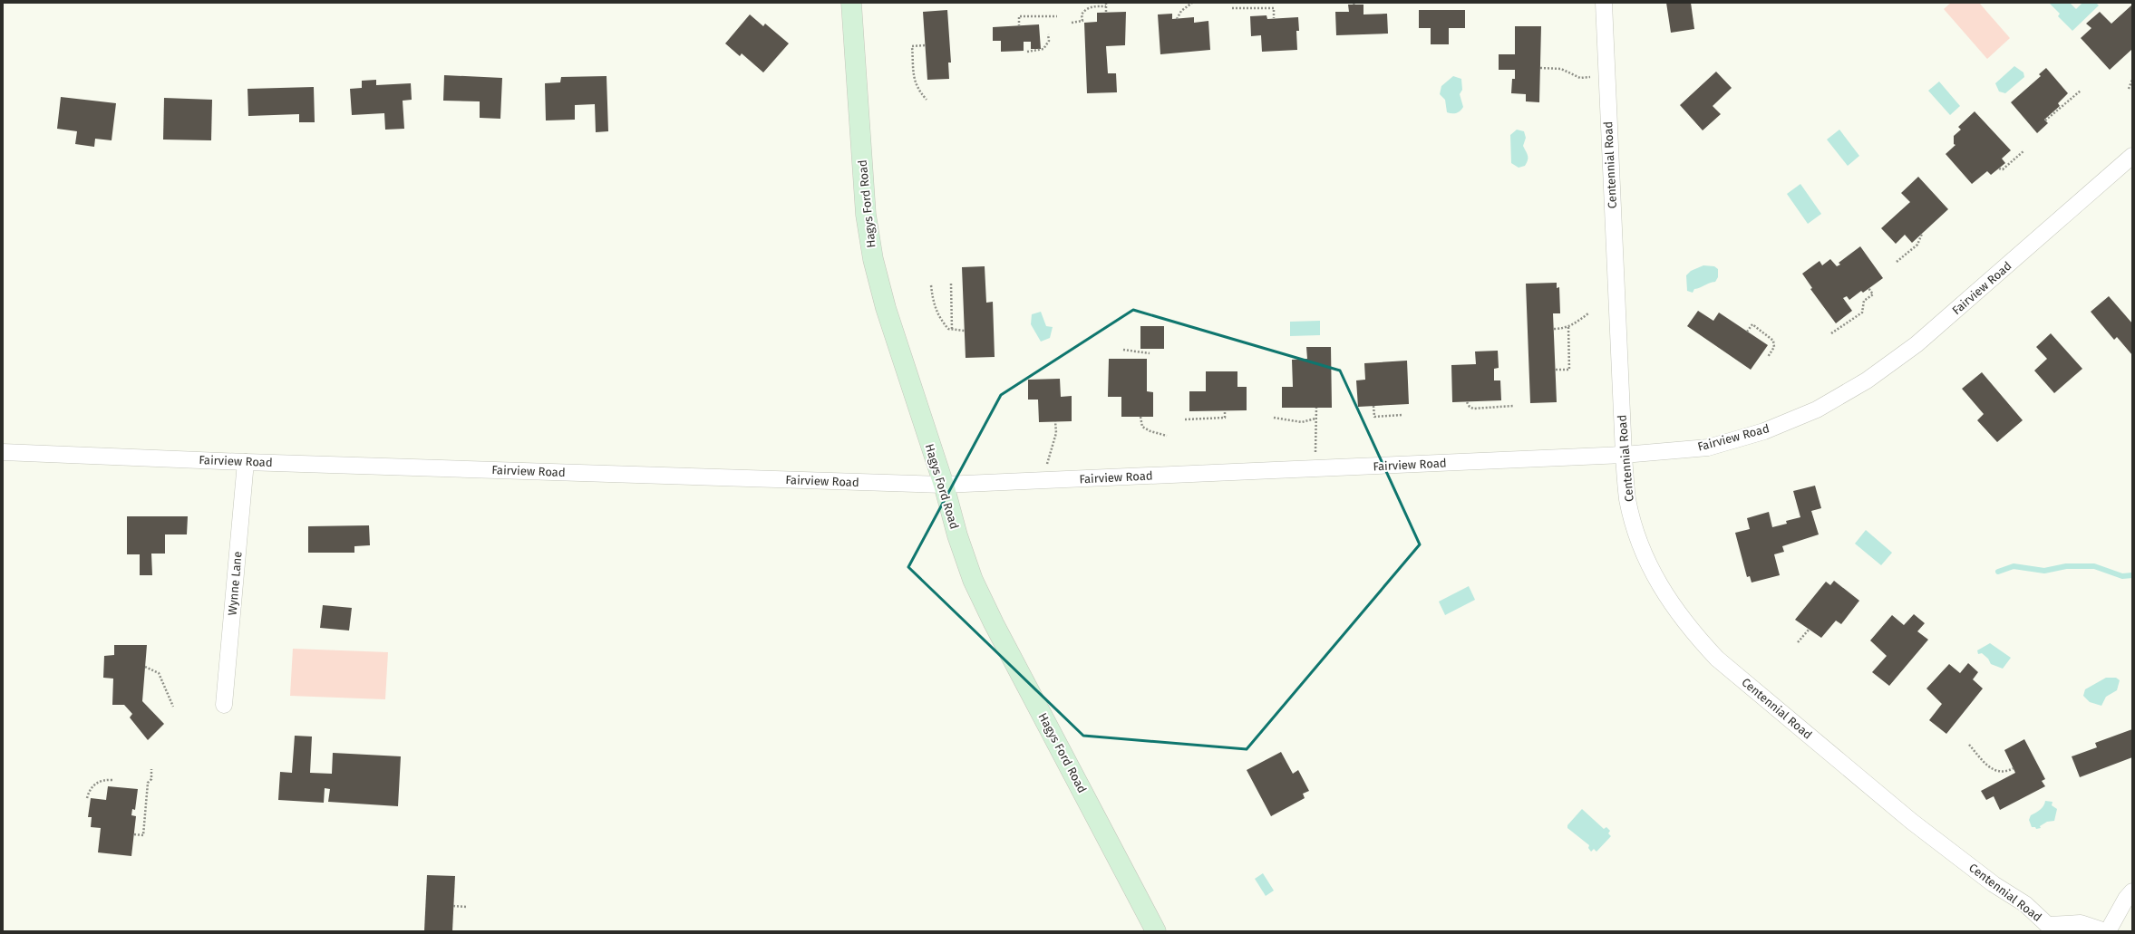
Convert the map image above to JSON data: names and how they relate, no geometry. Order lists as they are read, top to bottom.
{
  "streets": {
    "street": [
      "Centennial Road",
      "Hagys Ford Road",
      "Fairview Road",
      "Wynne Lane"
    ]
  },
  "crossings": [
    ["Centennial Road", "Fairview Road"],
    ["Hagys Ford Road", "Fairview Road"],
    ["Fairview Road", "Wynne Lane"]
  ]
}
